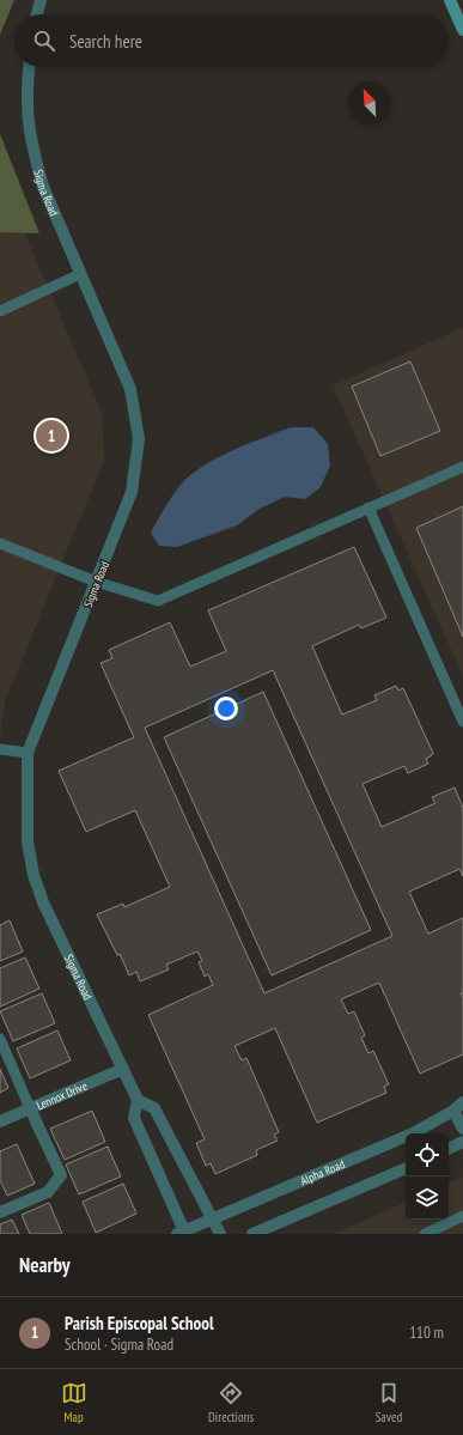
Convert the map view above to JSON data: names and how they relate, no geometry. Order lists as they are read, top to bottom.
{
  "streets": {
    "street": ["Sigma Road", "Lennox Drive", "Alpha Road"]
  },
  "crossings": [
    ["Sigma Road", "Lennox Drive"],
    ["Sigma Road", "Alpha Road"]
  ],
  "north": "top left",
  "page": {
    "search": "Search here",
    "pins": "1",
    "heading": "Nearby",
    "list": [
      {
        "mark": "1",
        "name": "Parish Episcopal School",
        "note": "School · Sigma Road",
        "value": "110 m"
      }
    ],
    "nav": ["Map", "Directions", "Saved"]
  }
}
